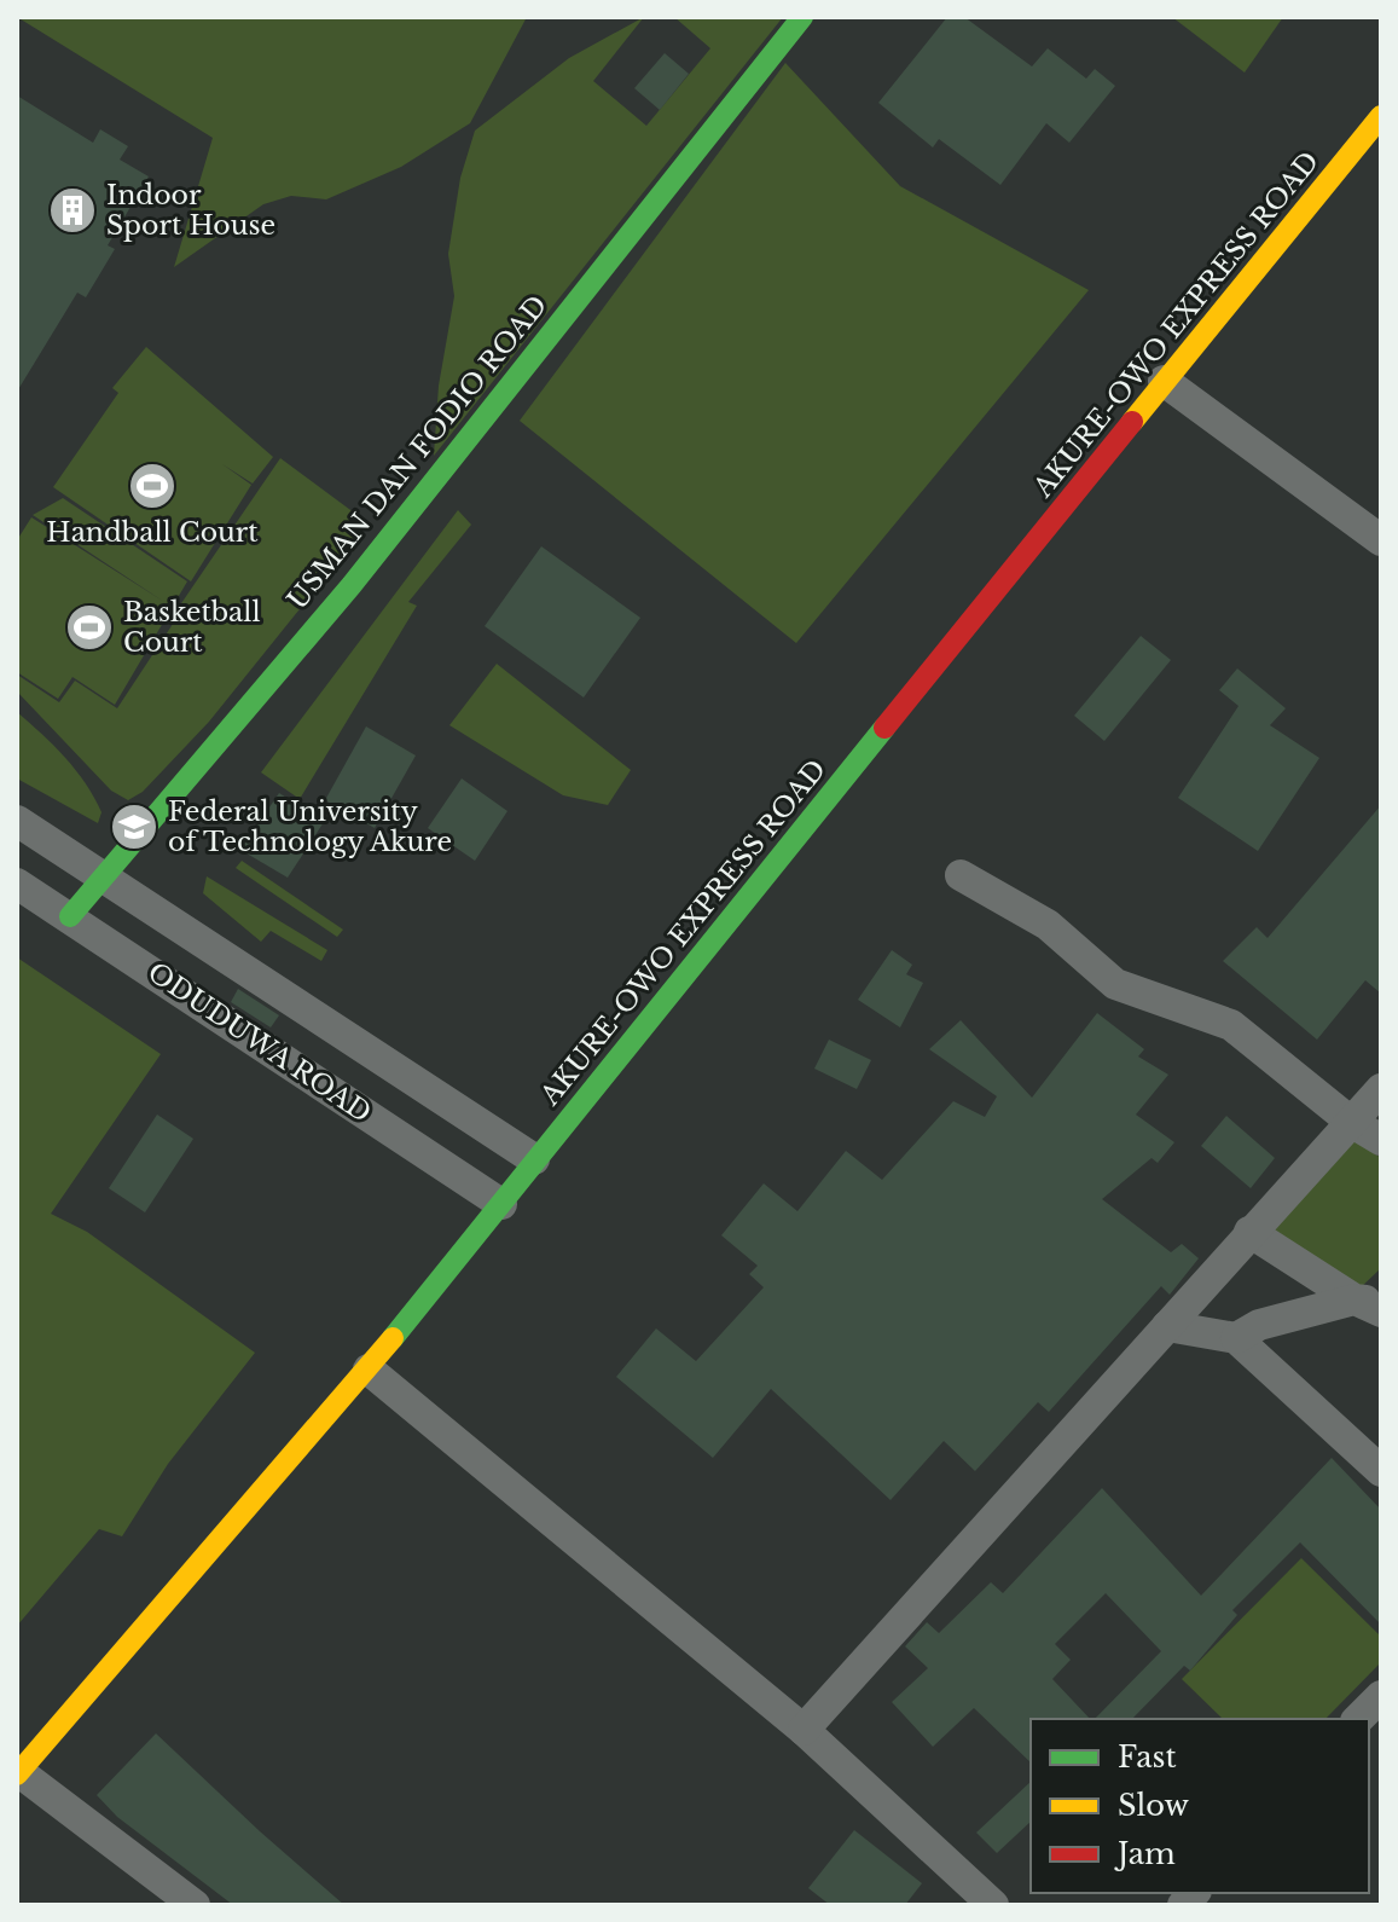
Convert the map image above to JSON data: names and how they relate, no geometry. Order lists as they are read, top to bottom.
{
  "streets": {
    "main road": ["AKURE-OWO EXPRESS ROAD", "USMAN DAN FODIO ROAD"],
    "street": ["ODUDUWA ROAD"]
  },
  "crossings": [
    ["AKURE-OWO EXPRESS ROAD", "ODUDUWA ROAD"],
    ["USMAN DAN FODIO ROAD", "ODUDUWA ROAD"]
  ],
  "places": {
    "building": ["Indoor Sport House"],
    "sports": ["Handball Court", "Basketball Court"],
    "school or university": ["Federal University of Technology Akure"]
  },
  "legend": ["Fast", "Slow", "Jam"]
}
